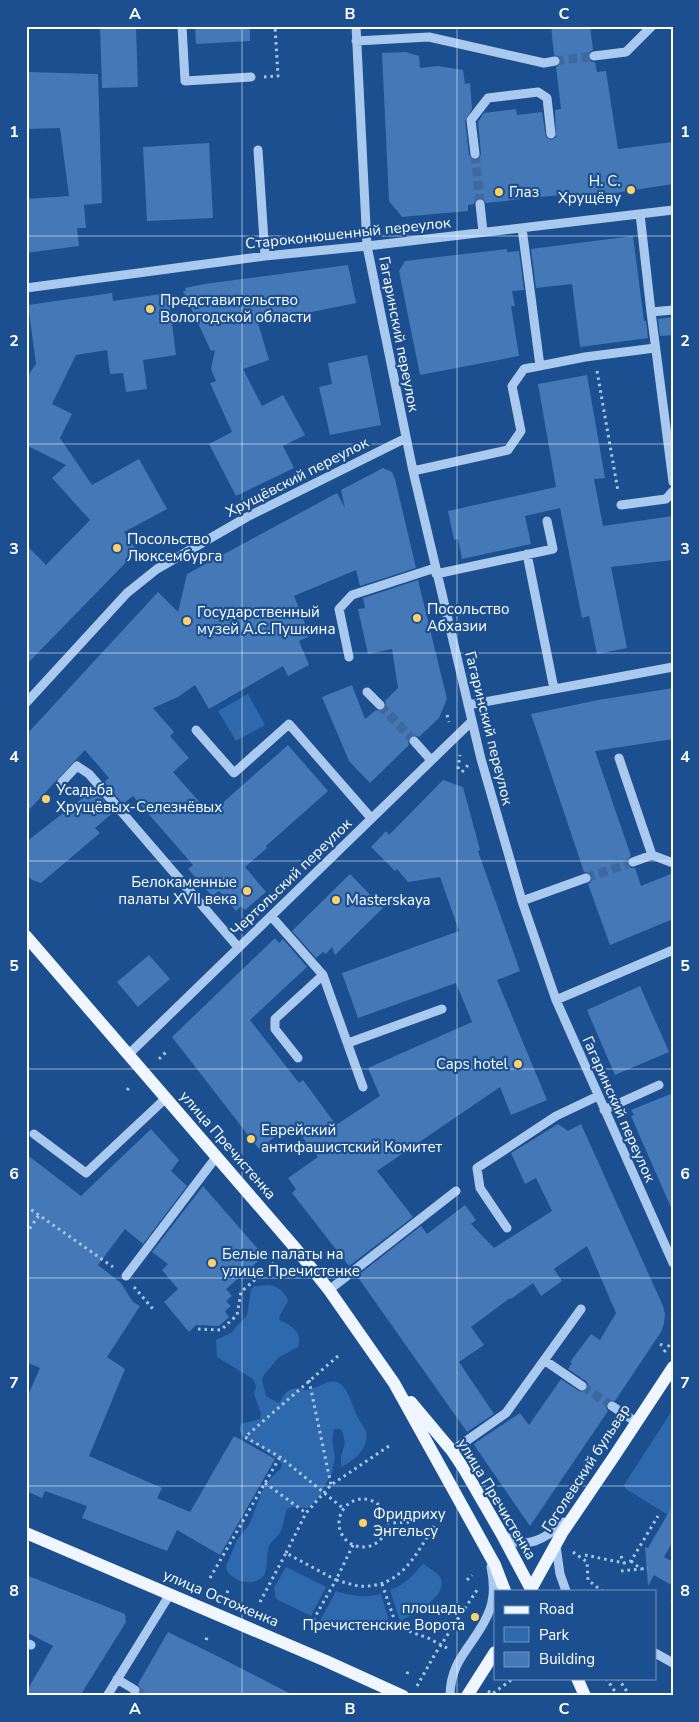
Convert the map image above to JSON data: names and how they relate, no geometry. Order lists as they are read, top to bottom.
{
  "streets": {
    "main road": ["улица Пречистенка", "Гоголевский бульвар", "улица Остоженка"],
    "street": [
      "Староконюшенный переулок",
      "Гагаринский переулок",
      "Хрущёвский переулок",
      "Чертольский переулок"
    ]
  },
  "crossings": [
    ["Староконюшенный переулок", "Гагаринский переулок"],
    ["Гагаринский переулок", "Хрущёвский переулок"],
    ["Гагаринский переулок", "Чертольский переулок"],
    ["Чертольский переулок", "улица Пречистенка"],
    ["улица Пречистенка", "Гоголевский бульвар"]
  ],
  "places": [
    "Н. С. Хрущёву",
    "Глаз",
    "Представительство Вологодской области",
    "Посольство Люксембурга",
    "Посольство Абхазии",
    "Государственный музей А.С.Пушкина",
    "Усадьба Хрущёвых-Селезнёвых",
    "Белокаменные палаты XVII века",
    "Masterskaya",
    "Caps hotel",
    "Еврейский антифашистский Комитет",
    "Белые палаты на улице Пречистенке",
    "Фридриху Энгельсу",
    "площадь Пречистенские Ворота"
  ],
  "legend": ["Road", "Park", "Building"],
  "grid": {
    "columns": ["A", "B", "C"],
    "rows": [
      "1",
      "2",
      "3",
      "4",
      "5",
      "6",
      "7",
      "8"
    ]
  }
}
